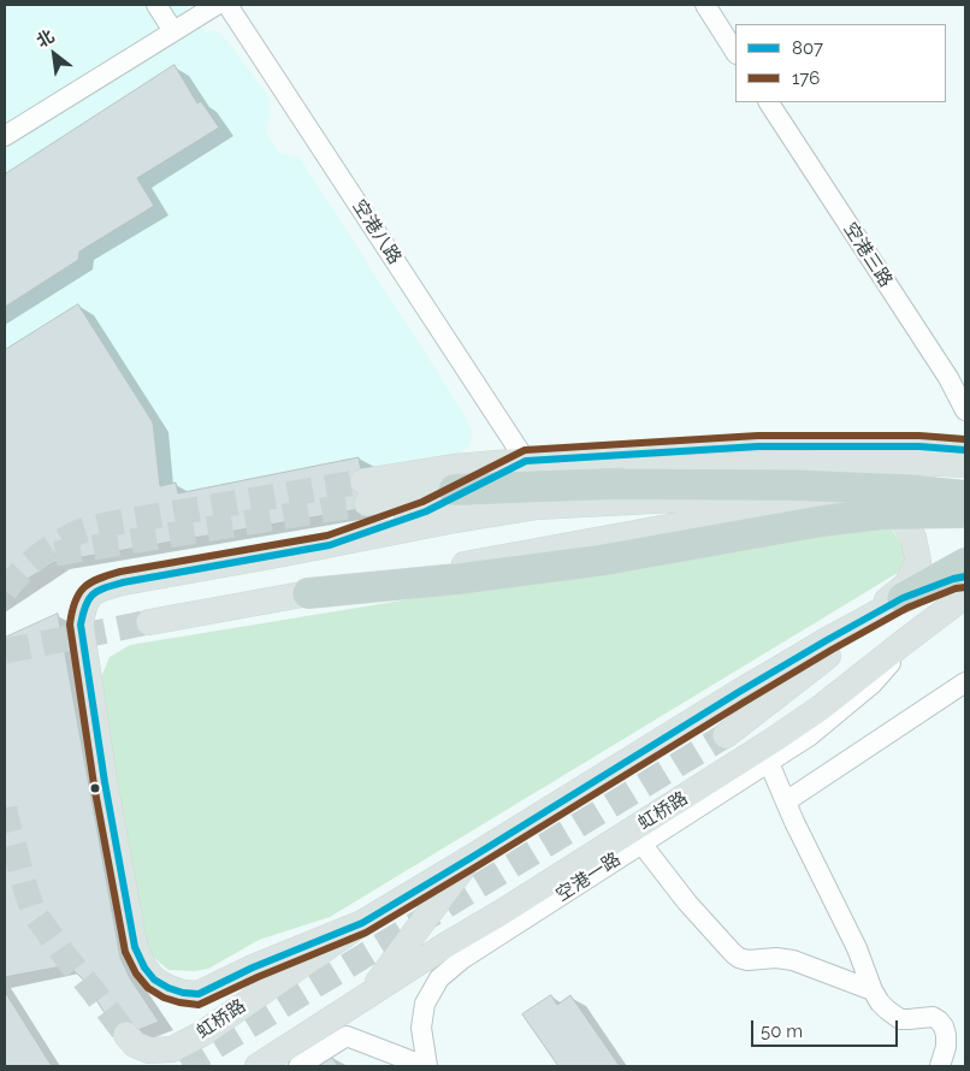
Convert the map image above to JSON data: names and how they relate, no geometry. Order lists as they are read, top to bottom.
{
  "streets": {
    "main road": ["虹桥路"],
    "street": ["空港八路", "空港三路", "空港一路"]
  },
  "crossings": [
    ["虹桥路", "空港一路"]
  ],
  "lines": ["transit line 176", "transit line 807"],
  "legend": ["807", "176"],
  "scale_bar": "50 m",
  "north": "top left"
}
